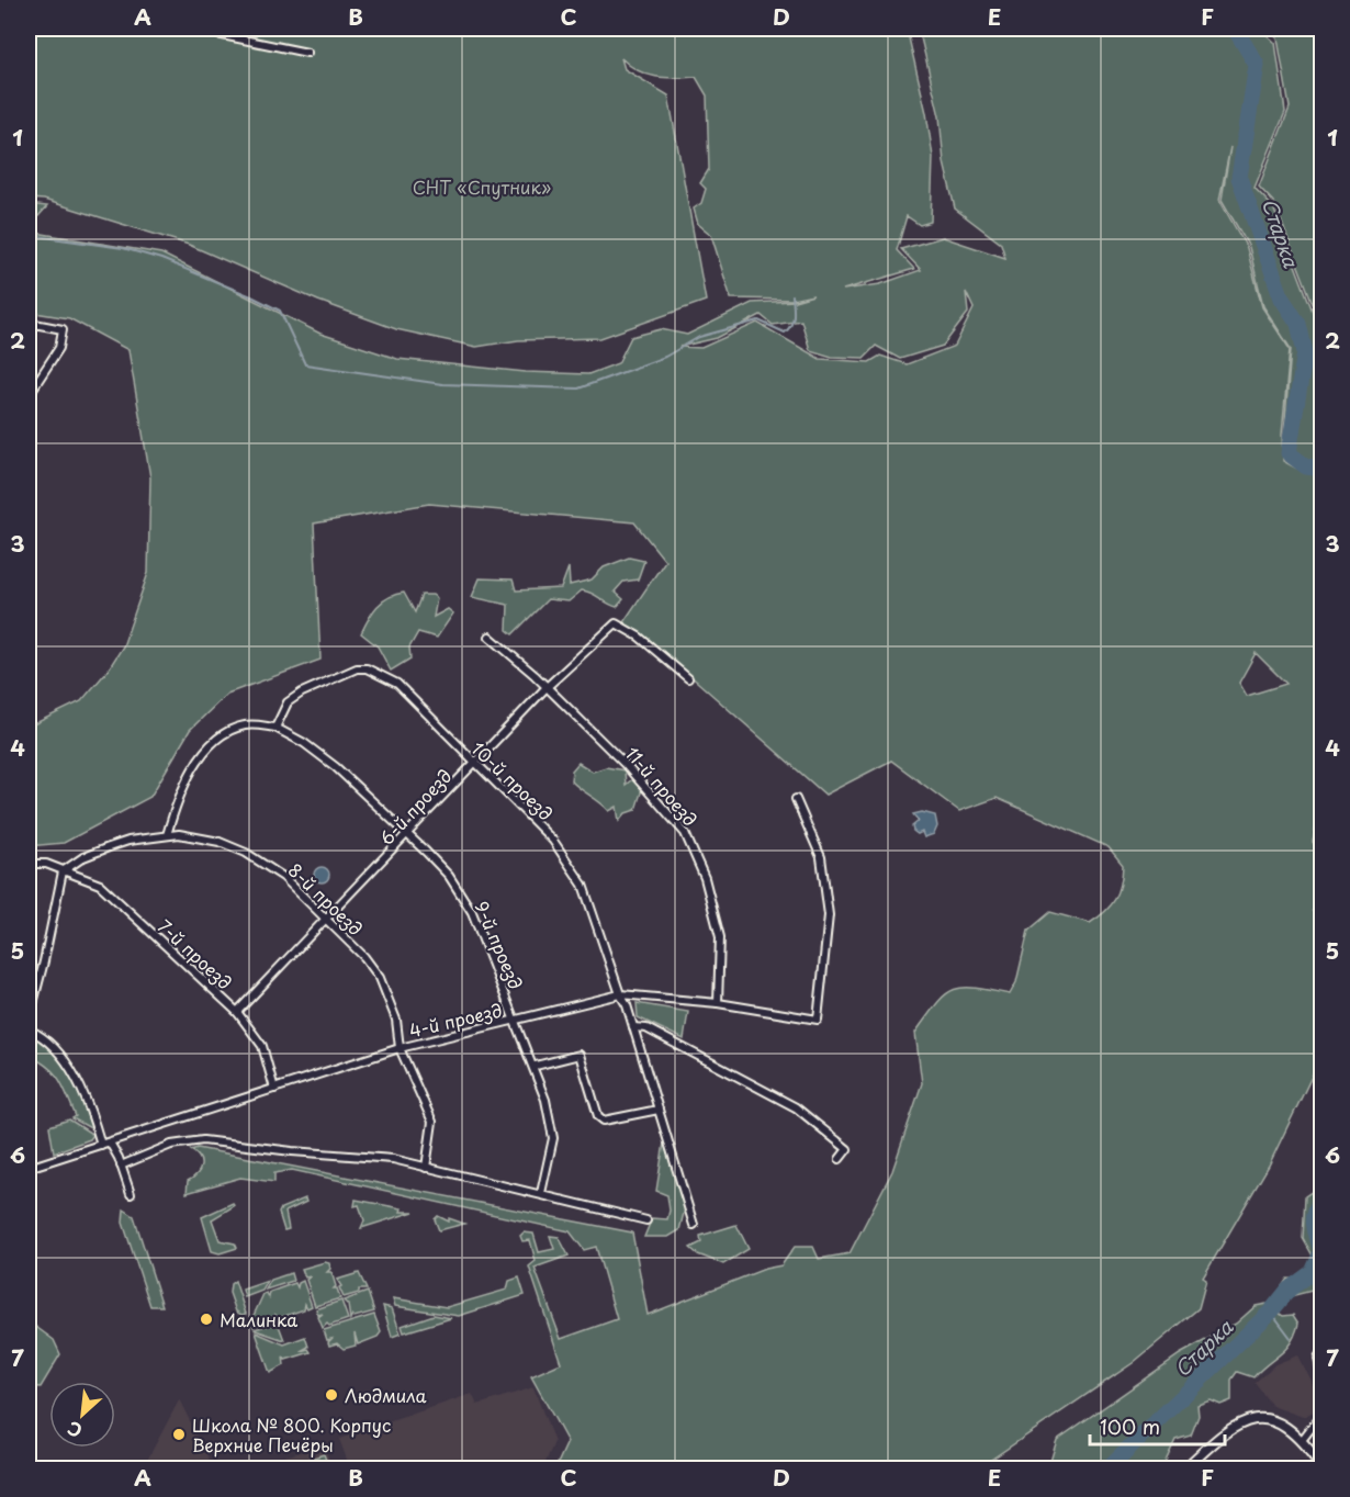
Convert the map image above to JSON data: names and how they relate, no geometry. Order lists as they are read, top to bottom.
{
  "streets": {
    "street": [
      "10-й проезд",
      "11-й проезд",
      "6-й проезд",
      "8-й проезд",
      "9-й проезд",
      "7-й проезд",
      "4-й проезд"
    ]
  },
  "crossings": [
    ["10-й проезд", "6-й проезд"],
    ["10-й проезд", "9-й проезд"],
    ["10-й проезд", "4-й проезд"],
    ["11-й проезд", "6-й проезд"],
    ["11-й проезд", "4-й проезд"],
    ["6-й проезд", "8-й проезд"],
    ["6-й проезд", "9-й проезд"],
    ["6-й проезд", "7-й проезд"],
    ["8-й проезд", "7-й проезд"],
    ["8-й проезд", "4-й проезд"],
    ["9-й проезд", "4-й проезд"],
    ["7-й проезд", "4-й проезд"]
  ],
  "water": ["Старка"],
  "parks": ["СНТ «Спутник»"],
  "places": ["Малинка", "Людмила", "Школа № 800. Корпус Верхние Печёры"],
  "scale_bar": "100 m",
  "north": "bottom left",
  "grid": {
    "columns": [
      "A",
      "B",
      "C",
      "D",
      "E",
      "F"
    ],
    "rows": [
      "1",
      "2",
      "3",
      "4",
      "5",
      "6",
      "7"
    ]
  }
}
